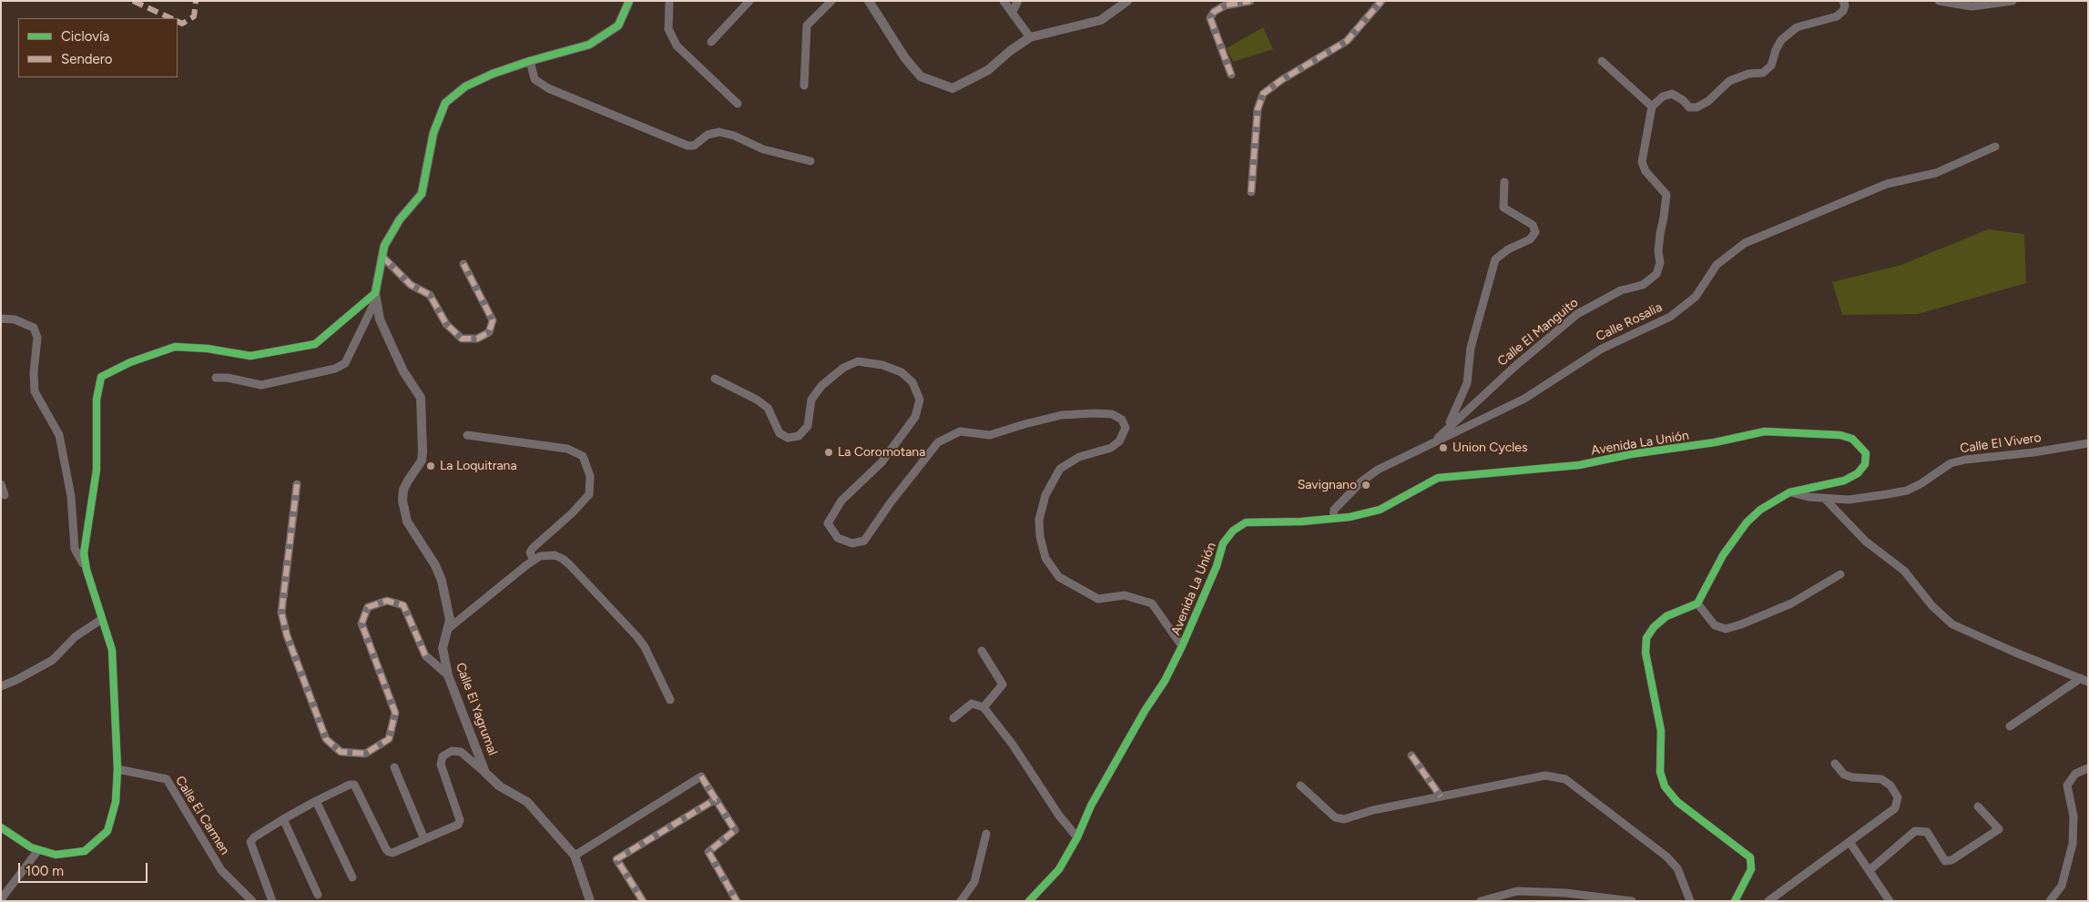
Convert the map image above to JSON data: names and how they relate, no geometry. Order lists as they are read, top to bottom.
{
  "streets": {
    "street": [
      "Calle Rosalia",
      "Calle El Manguito",
      "Avenida La Unión",
      "Calle El Vivero",
      "Calle El Yagrumal",
      "Calle El Carmen"
    ]
  },
  "crossings": [
    ["Calle Rosalia", "Calle El Manguito"],
    ["Calle Rosalia", "Avenida La Unión"],
    ["Avenida La Unión", "Calle El Vivero"]
  ],
  "places": [
    "Union Cycles",
    "La Coromotana",
    "La Loquitrana",
    "Savignano"
  ],
  "legend": ["Ciclovía", "Sendero"],
  "scale_bar": "100 m"
}
